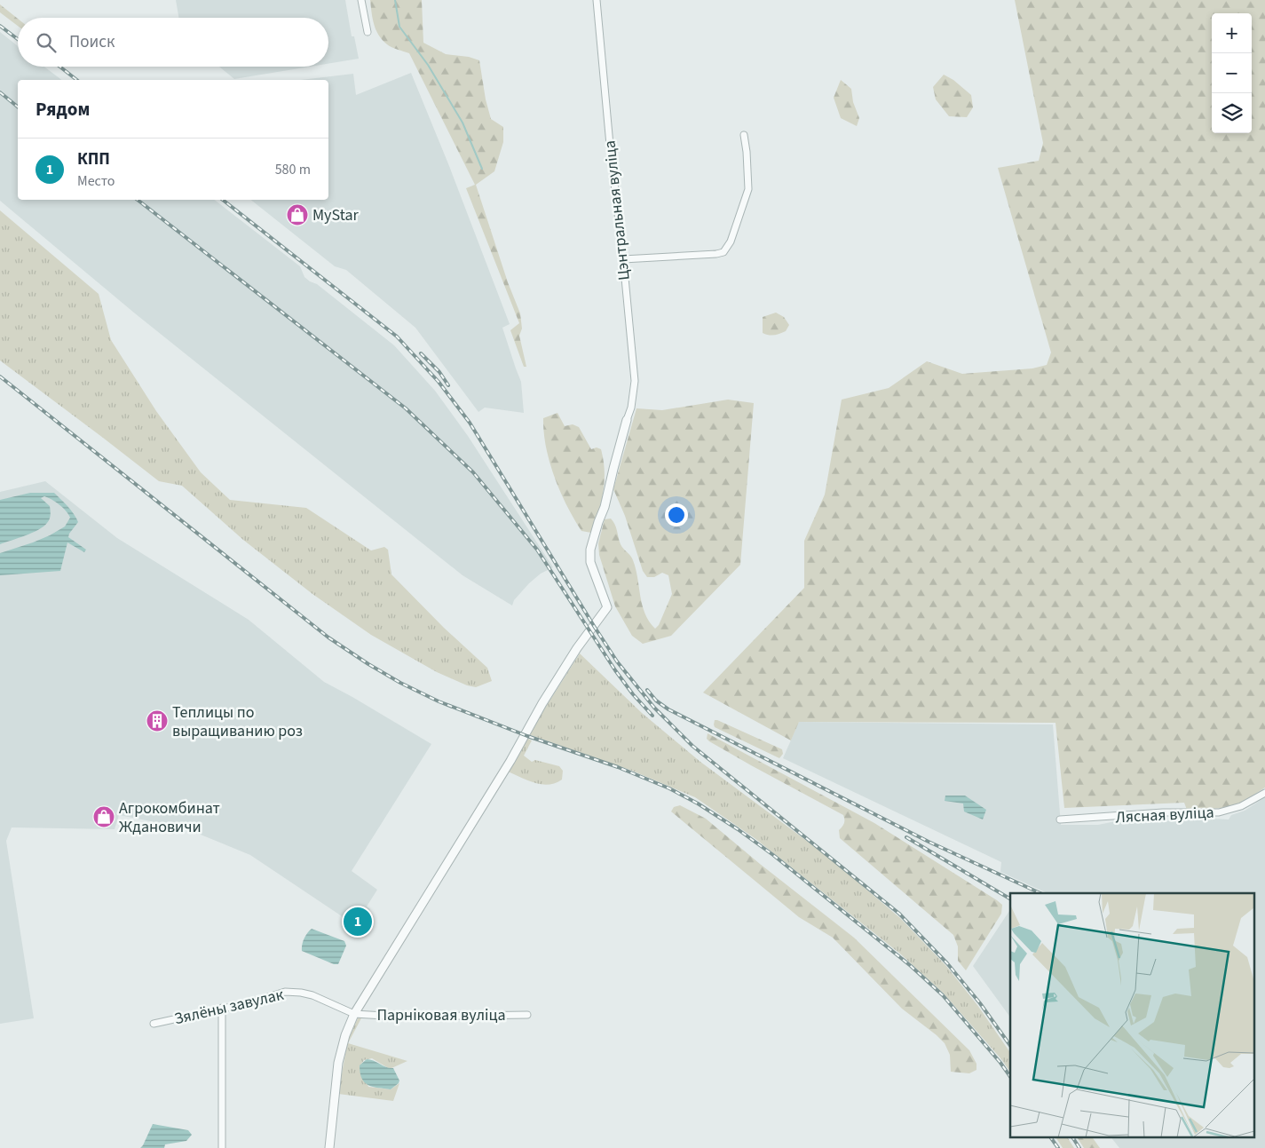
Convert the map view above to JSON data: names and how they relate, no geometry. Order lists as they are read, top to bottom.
{
  "streets": {
    "street": [
      "Цэнтральная вуліца",
      "Лясная вуліца",
      "Зялёны завулак",
      "Парніковая вуліца"
    ]
  },
  "crossings": [
    ["Зялёны завулак", "Парніковая вуліца"]
  ],
  "places": {
    "shop": ["MyStar", "Агрокомбинат Ждановичи"],
    "building": ["Теплицы по выращиванию роз"]
  },
  "page": {
    "map_buttons": ["+", "−"],
    "search": "Поиск",
    "heading": "Рядом",
    "list": [
      {
        "mark": "1",
        "name": "КПП",
        "note": "Место",
        "value": "580 m"
      }
    ],
    "pins": "1"
  }
}
